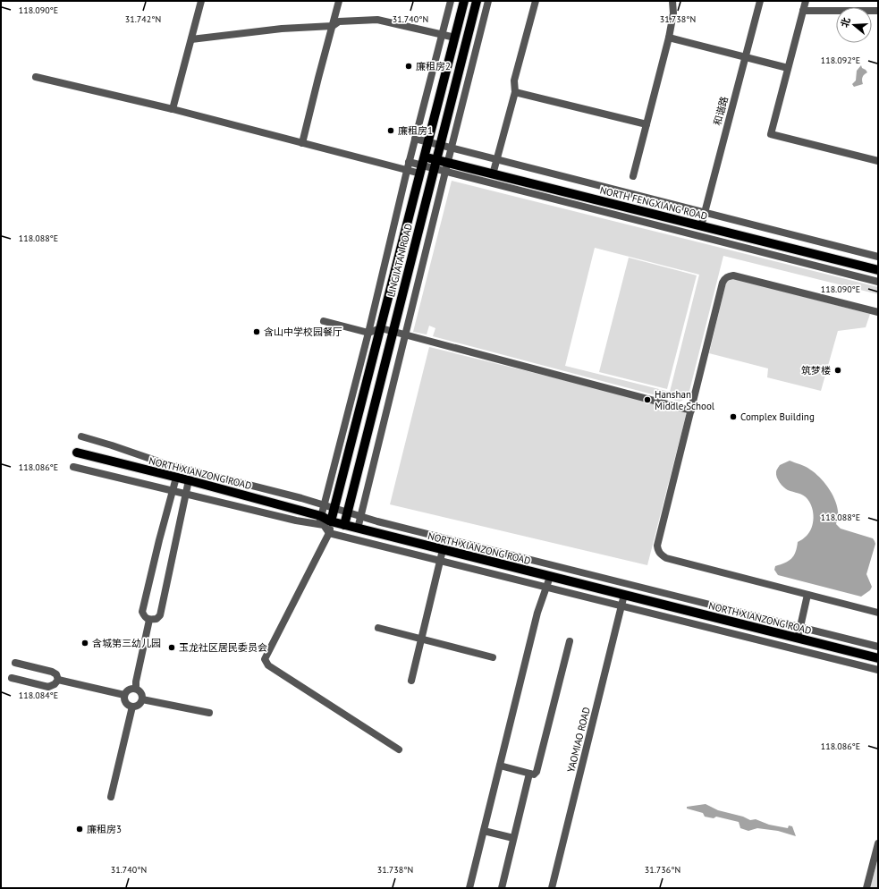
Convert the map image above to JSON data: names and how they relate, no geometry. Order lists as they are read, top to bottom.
{
  "streets": {
    "main road": ["NORTH FENGXIANG ROAD", "LINGJIATAN ROAD", "NORTH XIANZONG ROAD"],
    "street": ["和谐路", "YAOMIAO ROAD"]
  },
  "crossings": [
    ["和谐路", "NORTH FENGXIANG ROAD"],
    ["NORTH FENGXIANG ROAD", "LINGJIATAN ROAD"],
    ["LINGJIATAN ROAD", "NORTH XIANZONG ROAD"],
    ["NORTH XIANZONG ROAD", "YAOMIAO ROAD"]
  ],
  "places": [
    "廉租房2",
    "廉租房1",
    "含山中学校园餐厅",
    "筑梦楼",
    "Hanshan Middle School",
    "Complex Building",
    "含城第三幼儿园",
    "玉龙社区居民委员会",
    "廉租房3"
  ],
  "north": "left",
  "coordinates": [
    "118.090°E",
    "31.742°N",
    "31.740°N",
    "31.738°N",
    "118.092°E",
    "118.088°E",
    "118.086°E",
    "118.084°E",
    "31.736°N"
  ]
}
